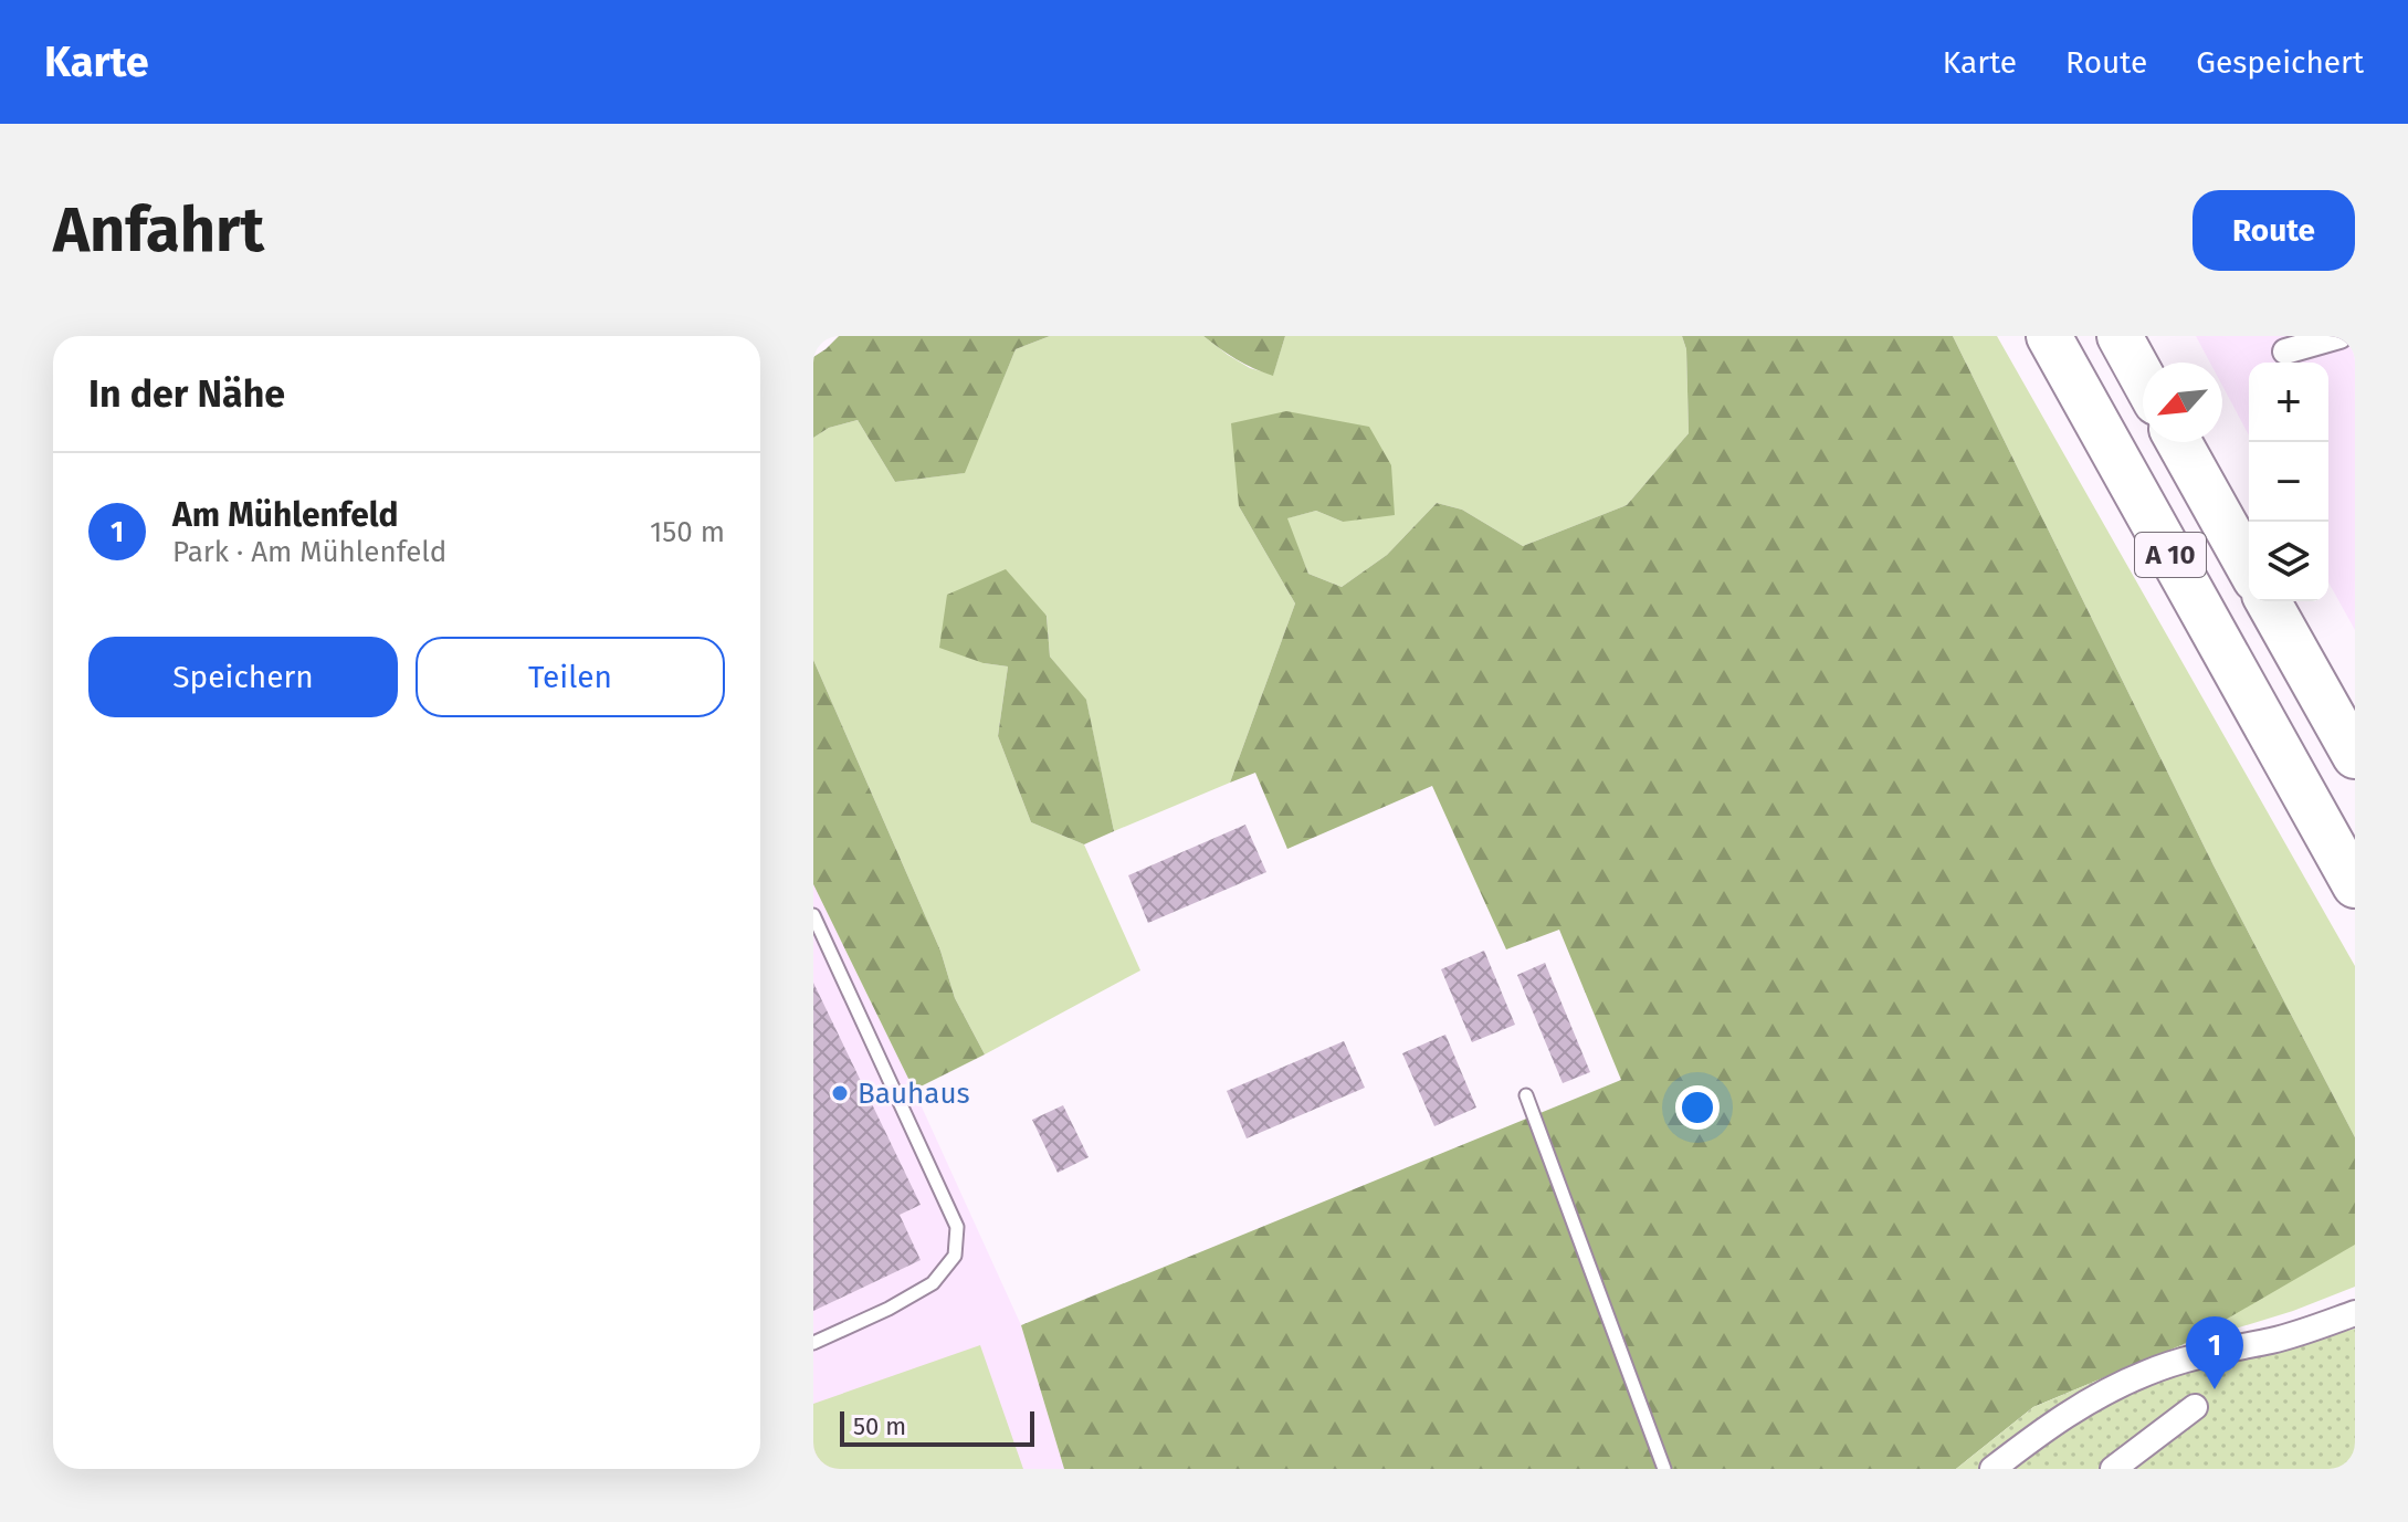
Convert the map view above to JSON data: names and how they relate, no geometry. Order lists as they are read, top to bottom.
{
  "streets": {
    "highway": ["A 10"]
  },
  "places": ["Bauhaus"],
  "scale_bar": "50 m",
  "north": "bottom left",
  "page": {
    "header": "Karte",
    "nav": ["Karte", "Route", "Gespeichert"],
    "buttons": [
      "Route",
      ["Speichern", "Teilen"]
    ],
    "title": "Anfahrt",
    "heading": "In der Nähe",
    "map_buttons": ["+", "−"],
    "list": [
      {
        "mark": "1",
        "name": "Am Mühlenfeld",
        "note": "Park · Am Mühlenfeld",
        "value": "150 m"
      }
    ],
    "pins": "1",
    "scale": "50 m"
  }
}
